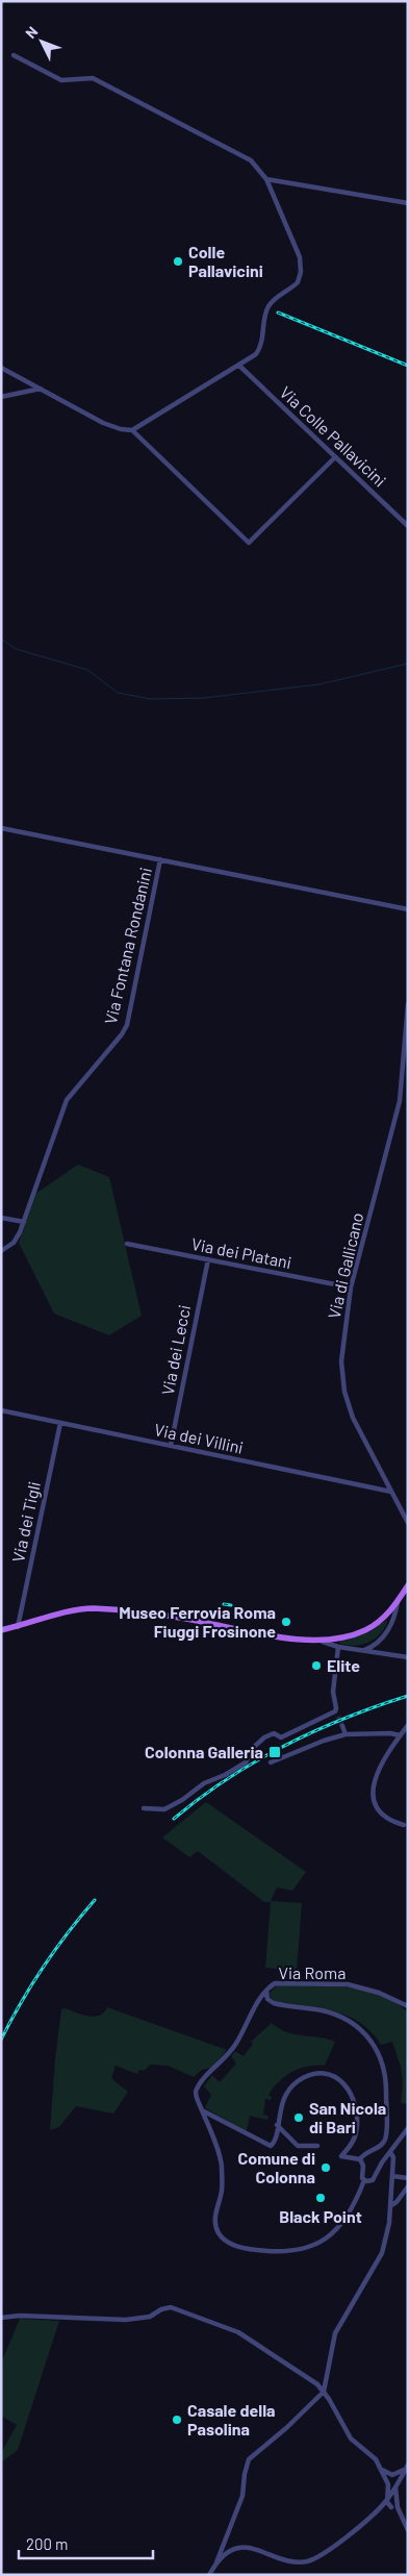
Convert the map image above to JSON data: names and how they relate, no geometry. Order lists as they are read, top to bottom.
{
  "streets": {
    "street": [
      "Via Colle Pallavicini",
      "Via Fontana Rondanini",
      "Via dei Platani",
      "Via di Gallicano",
      "Via dei Lecci",
      "Via dei Villini",
      "Via dei Tigli",
      "Via Roma"
    ]
  },
  "crossings": [
    ["Via dei Platani", "Via di Gallicano"],
    ["Via dei Platani", "Via dei Lecci"],
    ["Via di Gallicano", "Via dei Villini"],
    ["Via dei Lecci", "Via dei Villini"],
    ["Via dei Villini", "Via dei Tigli"]
  ],
  "places": {
    "other": [
      "Colle Pallavicini",
      "Museo Ferrovia Roma Fiuggi Frosinone",
      "Elite",
      "San Nicola di Bari",
      "Comune di Colonna",
      "Black Point",
      "Casale della Pasolina"
    ],
    "transit": ["Colonna Galleria"]
  },
  "scale_bar": "200 m",
  "north": "top left"
}
